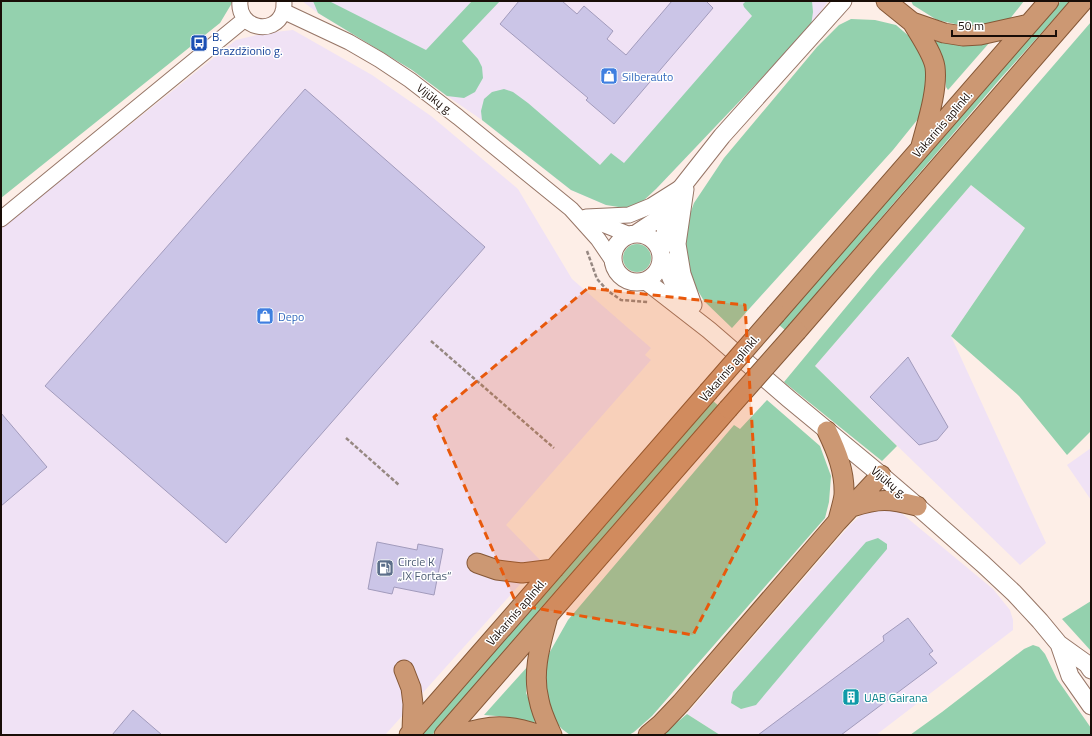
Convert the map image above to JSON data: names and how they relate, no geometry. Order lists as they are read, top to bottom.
{
  "streets": {
    "highway": ["Vakarinis aplinkl."],
    "main road": ["Vijūkų g."]
  },
  "places": {
    "bus stop": ["B. Brazdžionio g."],
    "shop": ["Silberauto", "Depo"],
    "fuel station": ["Circle K „IX Fortas“"],
    "building": ["UAB Gairana"]
  },
  "scale_bar": "50 m"
}
